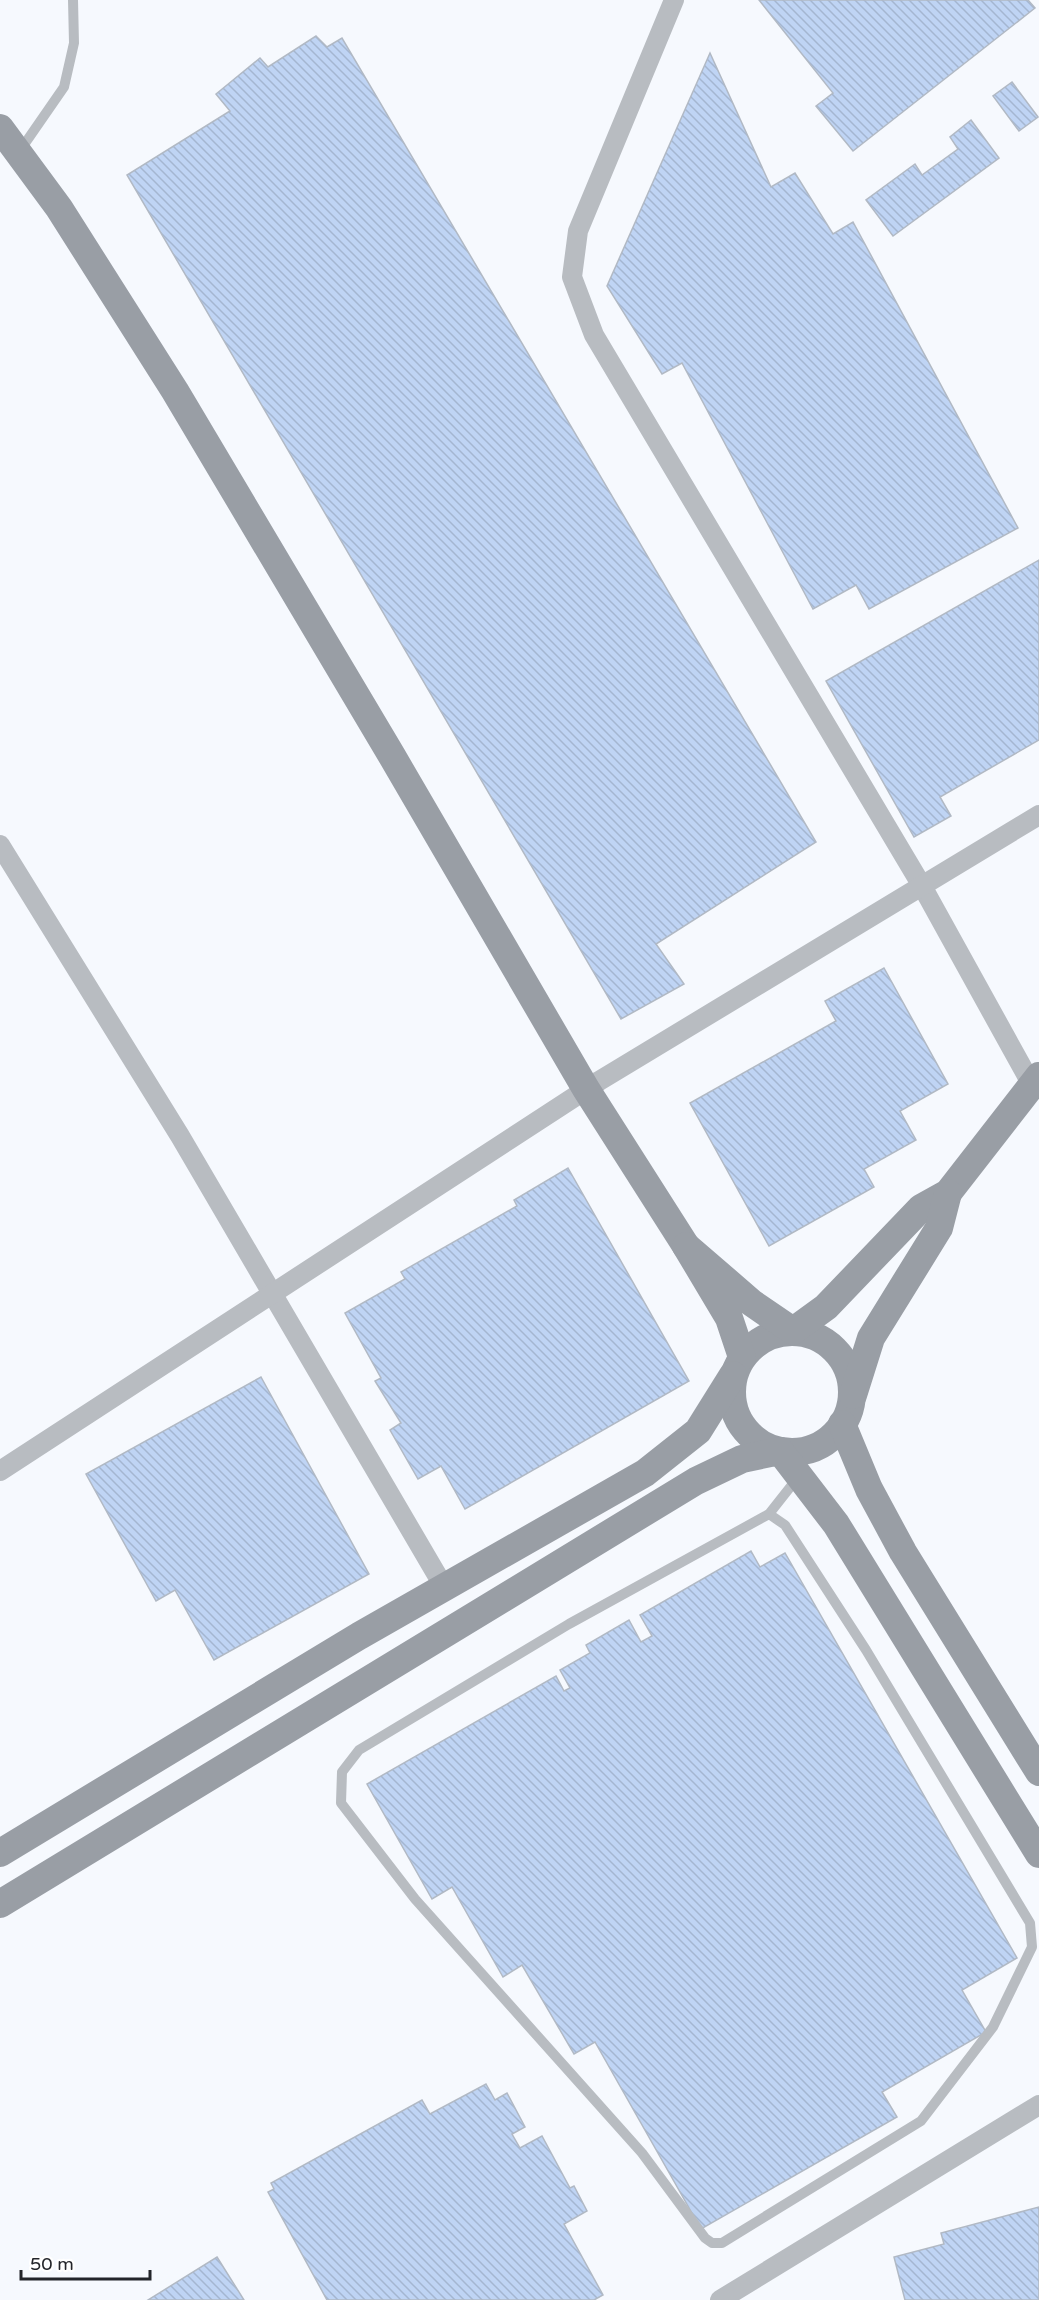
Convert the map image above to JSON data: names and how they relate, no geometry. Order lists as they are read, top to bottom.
{
  "scale_bar": "50 m"
}
